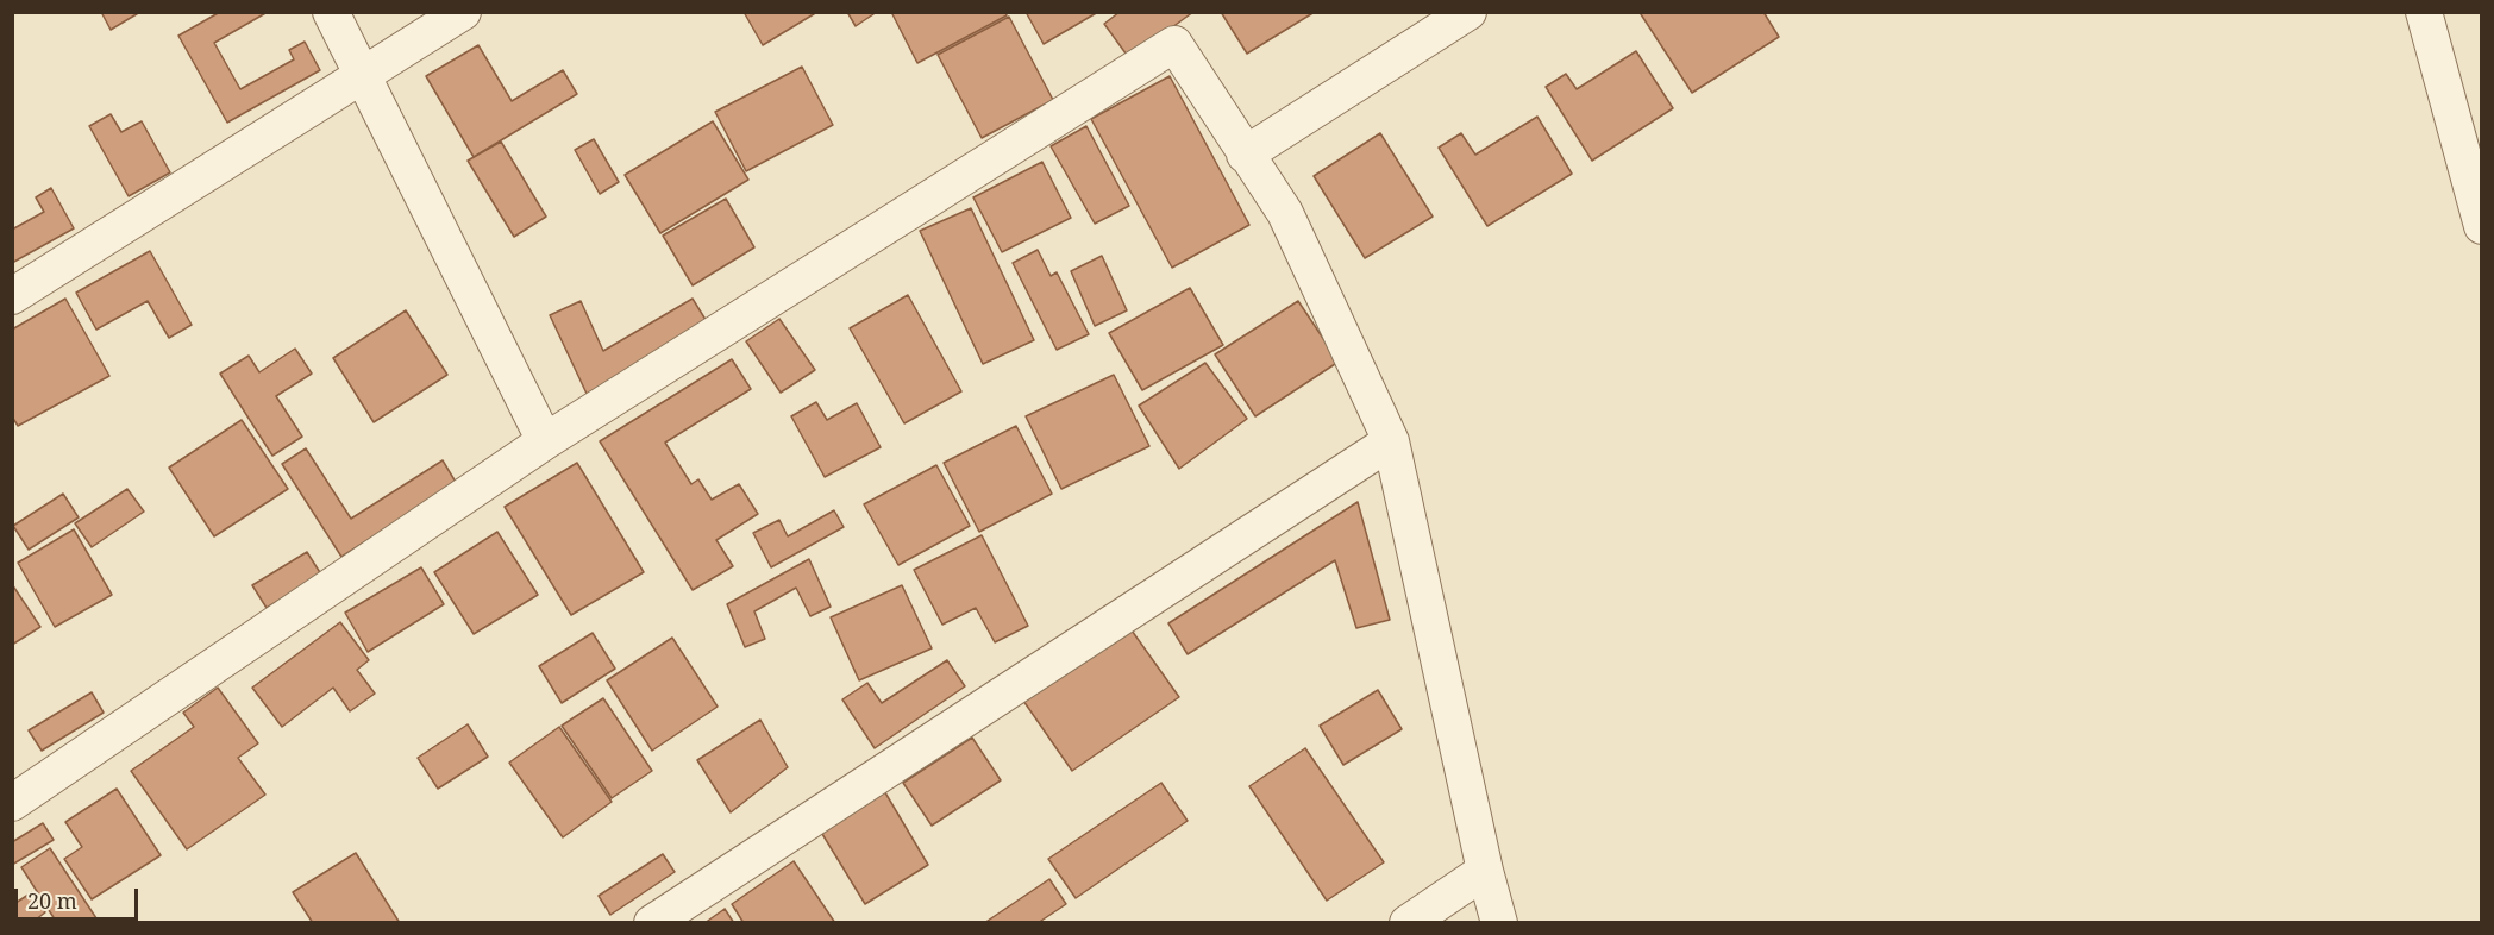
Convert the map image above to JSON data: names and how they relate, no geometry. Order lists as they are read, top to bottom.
{
  "scale_bar": "20 m"
}
